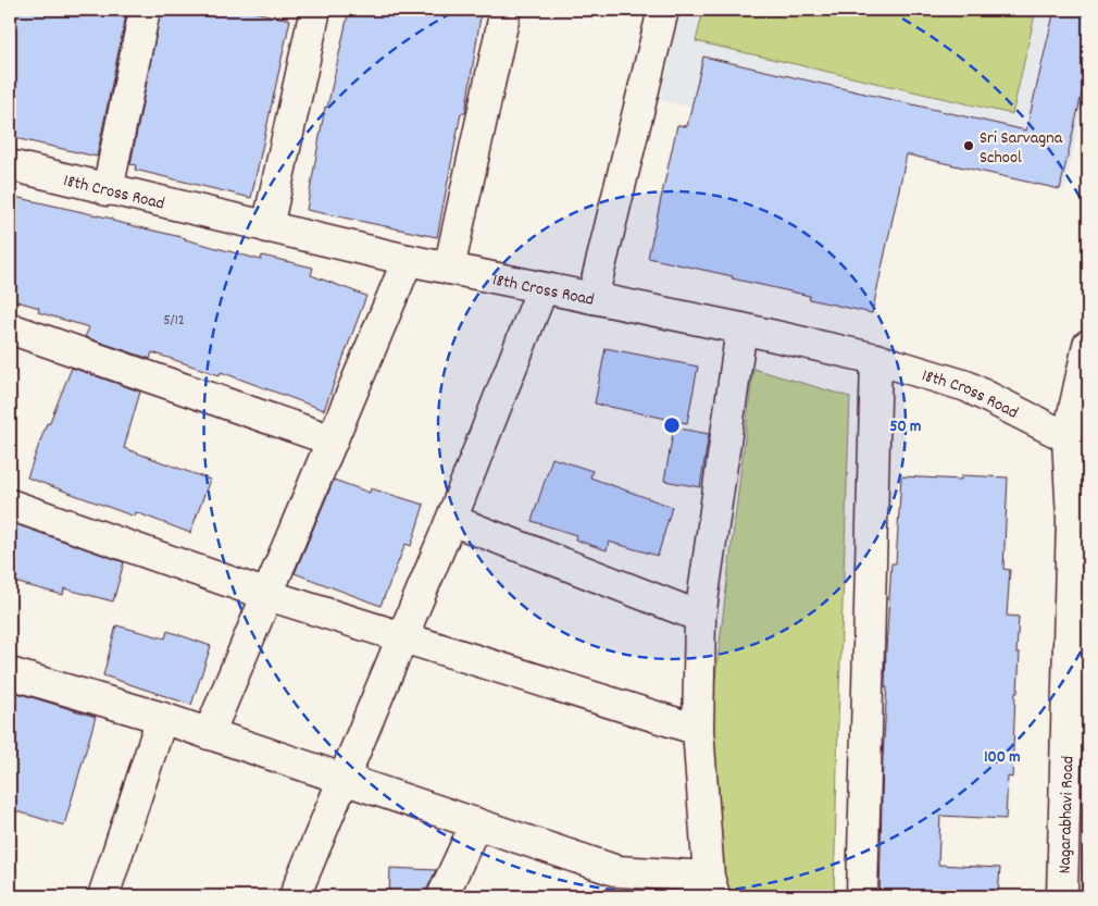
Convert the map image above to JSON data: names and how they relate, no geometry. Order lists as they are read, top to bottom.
{
  "streets": {
    "street": ["18th Cross Road", "Nagarabhavi Road"]
  },
  "crossings": [
    ["18th Cross Road", "Nagarabhavi Road"]
  ],
  "places": ["Sri Sarvagna School"],
  "house_numbers": ["5/12"],
  "rings": ["50 m", "100 m"]
}
